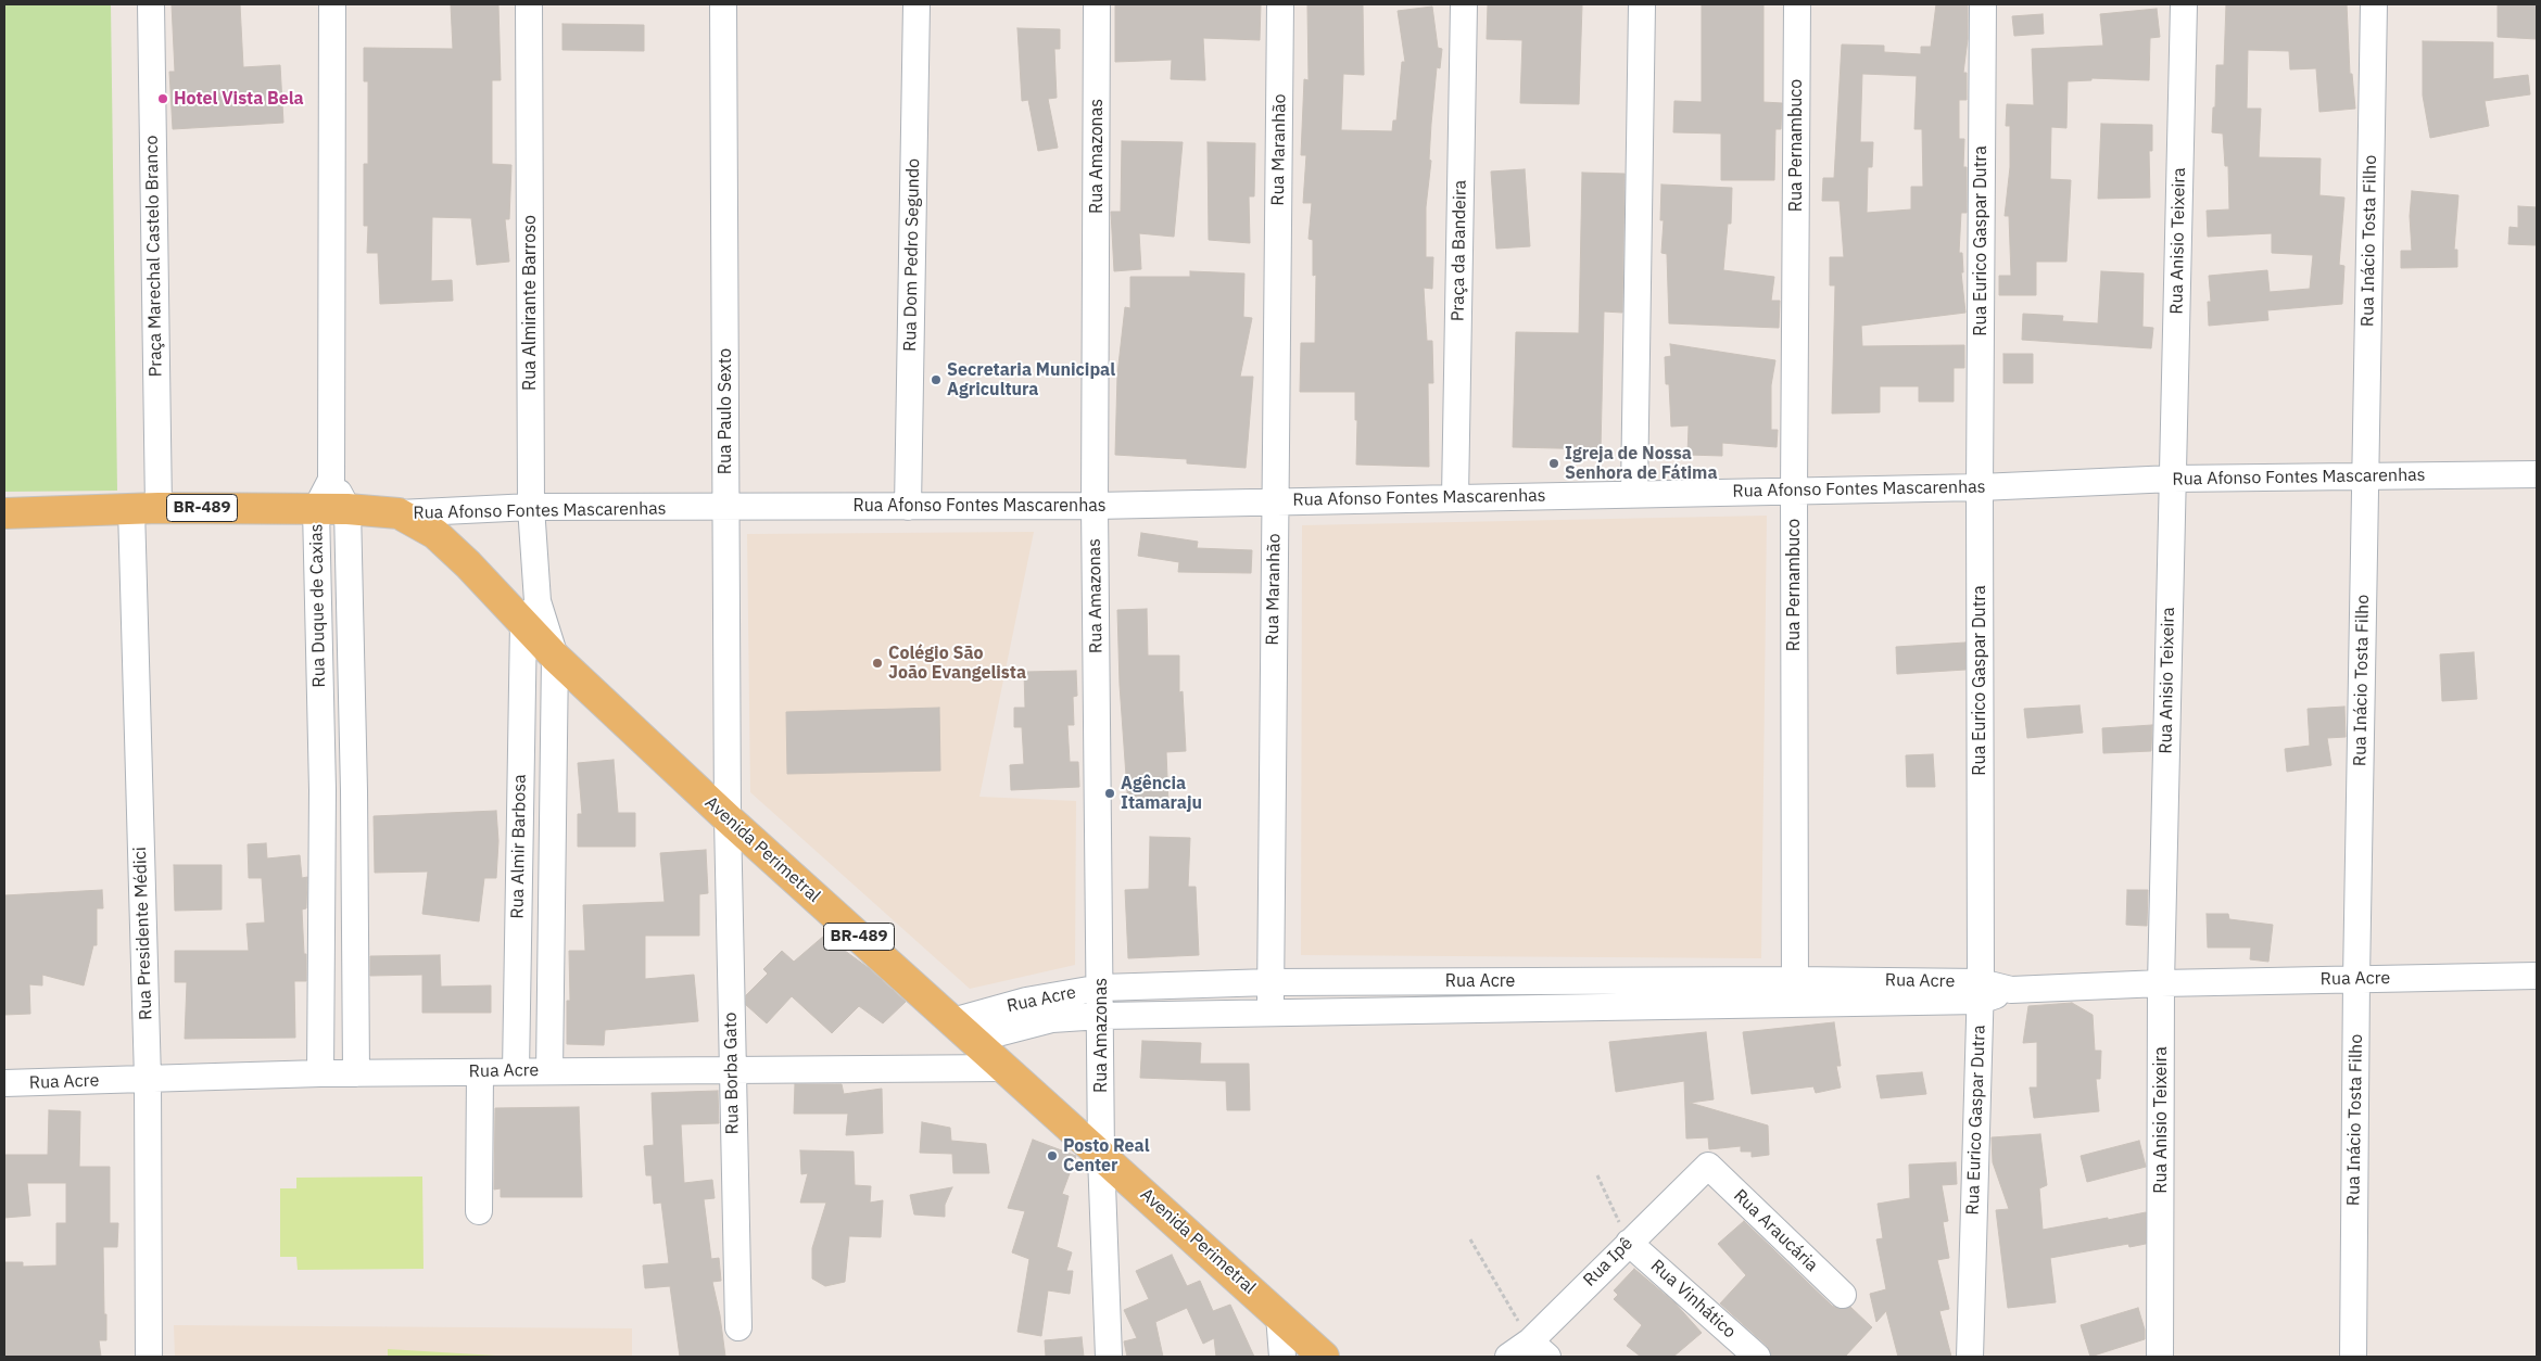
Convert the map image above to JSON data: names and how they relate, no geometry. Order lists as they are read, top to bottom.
{
  "streets": {
    "main road": ["BR-489", "Avenida Perimetral"],
    "street": [
      "Rua Pernambuco",
      "Rua Maranhão",
      "Rua Amazonas",
      "Rua Eurico Gaspar Dutra",
      "Rua Anisio Teixeira",
      "Rua Inácio Tosta Filho",
      "Praça da Bandeira",
      "Rua Dom Pedro Segundo",
      "Praça Marechal Castelo Branco",
      "Rua Almirante Barroso",
      "Rua Paulo Sexto",
      "Rua Afonso Fontes Mascarenhas",
      "Rua Duque de Caxias",
      "Rua Almir Barbosa",
      "Rua Presidente Médici",
      "Rua Acre",
      "Rua Borba Gato",
      "Rua Araucária",
      "Rua Ipê",
      "Rua Vinhático"
    ]
  },
  "crossings": [
    ["Rua Pernambuco", "Rua Afonso Fontes Mascarenhas"],
    ["Rua Pernambuco", "Rua Acre"],
    ["Rua Maranhão", "Rua Afonso Fontes Mascarenhas"],
    ["Rua Maranhão", "Rua Acre"],
    ["Rua Amazonas", "Rua Afonso Fontes Mascarenhas"],
    ["Rua Amazonas", "Avenida Perimetral"],
    ["Rua Amazonas", "Rua Acre"],
    ["Rua Eurico Gaspar Dutra", "Rua Afonso Fontes Mascarenhas"],
    ["Rua Eurico Gaspar Dutra", "Rua Acre"],
    ["Rua Anisio Teixeira", "Rua Afonso Fontes Mascarenhas"],
    ["Rua Anisio Teixeira", "Rua Acre"],
    ["Rua Inácio Tosta Filho", "Rua Afonso Fontes Mascarenhas"],
    ["Rua Inácio Tosta Filho", "Rua Acre"],
    ["Praça da Bandeira", "Rua Afonso Fontes Mascarenhas"],
    ["Rua Dom Pedro Segundo", "Rua Afonso Fontes Mascarenhas"],
    ["Praça Marechal Castelo Branco", "BR-489"],
    ["Praça Marechal Castelo Branco", "Rua Presidente Médici"],
    ["Rua Almirante Barroso", "Rua Afonso Fontes Mascarenhas"],
    ["Rua Almirante Barroso", "Rua Almir Barbosa"],
    ["Rua Almirante Barroso", "Avenida Perimetral"],
    ["Rua Paulo Sexto", "Rua Afonso Fontes Mascarenhas"],
    ["Rua Paulo Sexto", "Avenida Perimetral"],
    ["Rua Paulo Sexto", "Rua Borba Gato"],
    ["Rua Afonso Fontes Mascarenhas", "BR-489"],
    ["Rua Afonso Fontes Mascarenhas", "Avenida Perimetral"],
    ["BR-489", "Rua Duque de Caxias"],
    ["BR-489", "Avenida Perimetral"],
    ["BR-489", "Rua Presidente Médici"],
    ["Rua Duque de Caxias", "Rua Acre"],
    ["Rua Almir Barbosa", "Avenida Perimetral"],
    ["Rua Almir Barbosa", "Rua Acre"],
    ["Avenida Perimetral", "Rua Acre"],
    ["Avenida Perimetral", "Rua Borba Gato"],
    ["Rua Presidente Médici", "Rua Acre"],
    ["Rua Acre", "Rua Borba Gato"],
    ["Rua Araucária", "Rua Ipê"],
    ["Rua Ipê", "Rua Vinhático"]
  ],
  "places": [
    "Hotel Vista Bela",
    "Secretaria Municipal Agricultura",
    "Igreja de Nossa Senhora de Fátima",
    "Colégio São João Evangelista",
    "Agência Itamaraju",
    "Posto Real Center"
  ]
}
